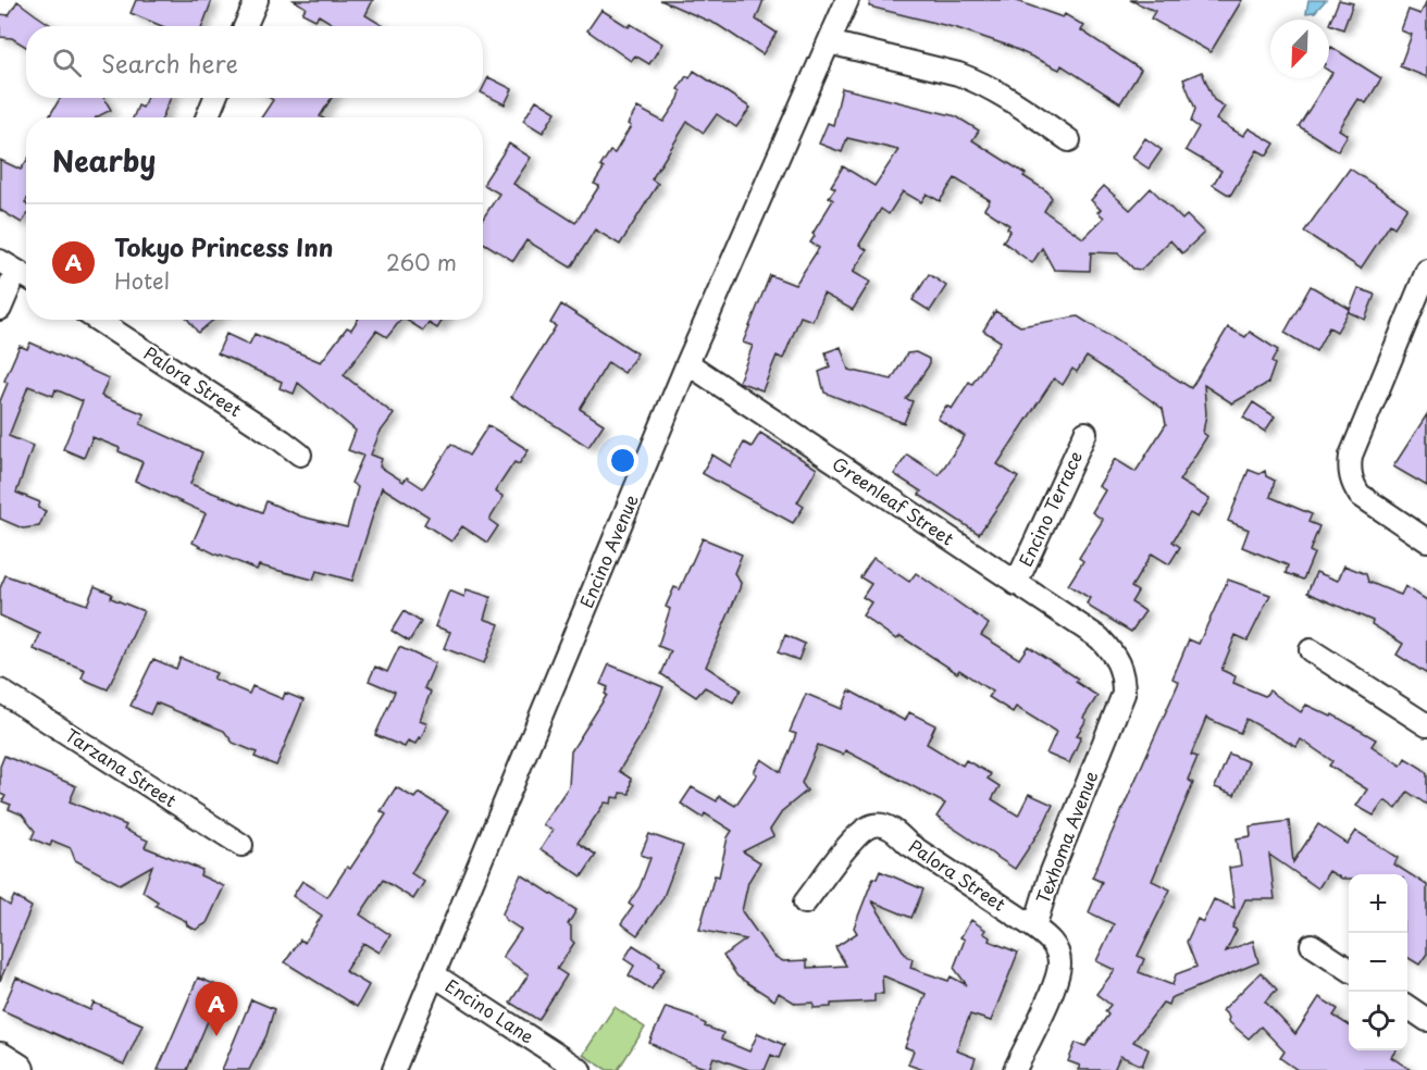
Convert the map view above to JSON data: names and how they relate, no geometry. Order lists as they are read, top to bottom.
{
  "streets": {
    "street": [
      "Palora Street",
      "Greenleaf Street",
      "Encino Terrace",
      "Encino Avenue",
      "Tarzana Street",
      "Texhoma Avenue",
      "Encino Lane"
    ]
  },
  "crossings": [
    ["Palora Street", "Texhoma Avenue"],
    ["Greenleaf Street", "Encino Terrace"],
    ["Greenleaf Street", "Encino Avenue"],
    ["Greenleaf Street", "Texhoma Avenue"],
    ["Encino Avenue", "Encino Lane"]
  ],
  "north": "bottom left",
  "page": {
    "search": "Search here",
    "heading": "Nearby",
    "list": [
      {
        "mark": "A",
        "name": "Tokyo Princess Inn",
        "note": "Hotel",
        "value": "260 m"
      }
    ],
    "map_buttons": ["+", "−"],
    "pins": "A"
  }
}
